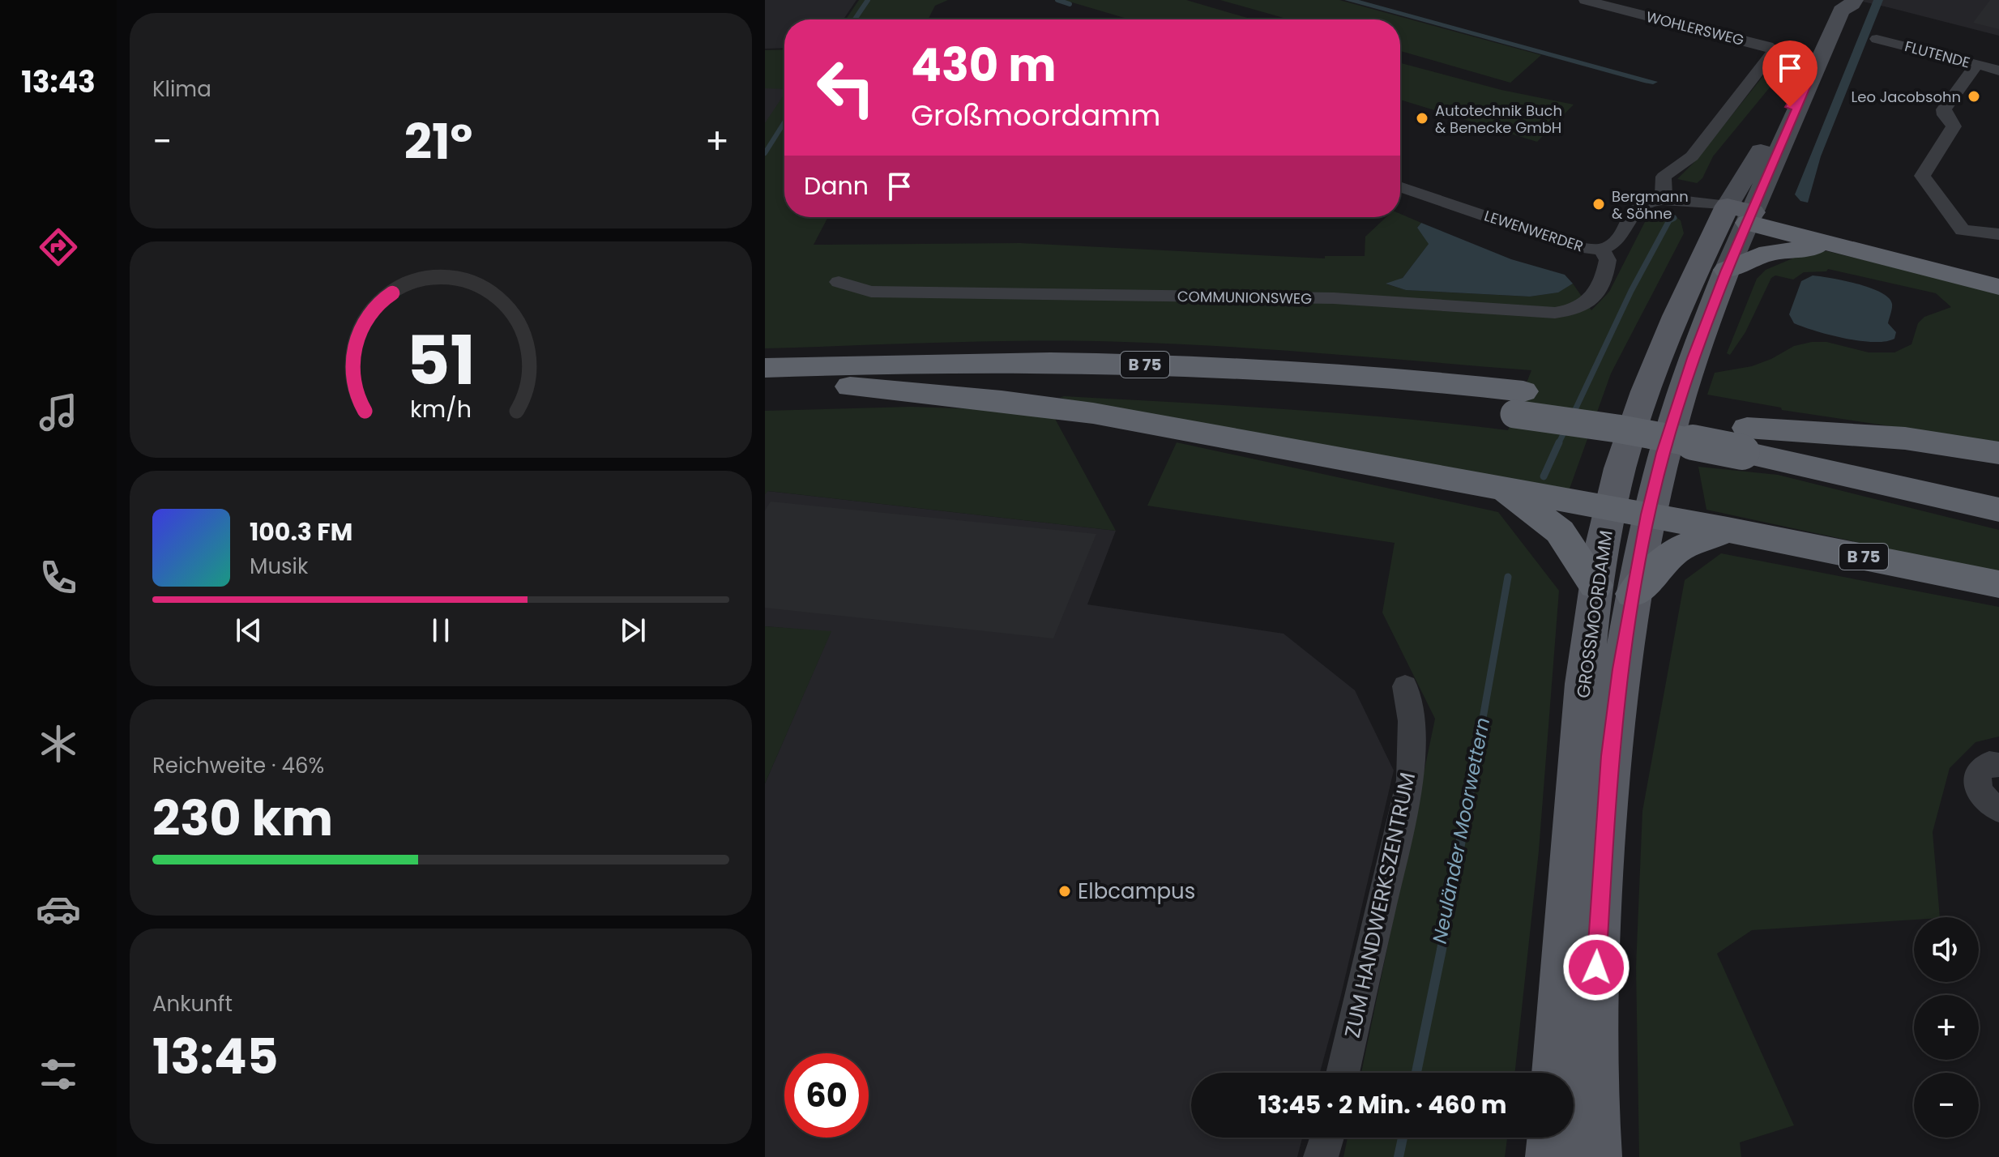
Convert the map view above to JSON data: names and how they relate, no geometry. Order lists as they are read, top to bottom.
{
  "streets": {
    "highway": ["B 75"],
    "main road": ["GROSSMOORDAMM"],
    "street": [
      "WOHLERSWEG",
      "FLUTENDE",
      "LEWENWERDER",
      "COMMUNIONSWEG",
      "ZUM HANDWERKSZENTRUM"
    ]
  },
  "crossings": [
    ["WOHLERSWEG", "LEWENWERDER"],
    ["LEWENWERDER", "COMMUNIONSWEG"],
    ["B 75", "GROSSMOORDAMM"]
  ],
  "water": ["Neuländer Moorwettern"],
  "places": [
    "Leo Jacobsohn",
    "Autotechnik Buch & Benecke GmbH",
    "Bergmann & Söhne",
    "Elbcampus"
  ],
  "page": {
    "tabs": "13:43",
    "tile": [
      "Klima",
      ["Reichweite · 46%", "230 km"],
      ["Ankunft", "13:45"]
    ],
    "turn": ["430 m", "Großmoordamm"],
    "heat": ["−", "21°", "+"],
    "then": "Dann",
    "song": ["100.3 FM", "Musik"],
    "map_buttons": ["+", "−"],
    "limit": "60",
    "trip": "13:45 · 2 Min. · 460 m",
    "gauge": ["51", "km/h"]
  }
}
